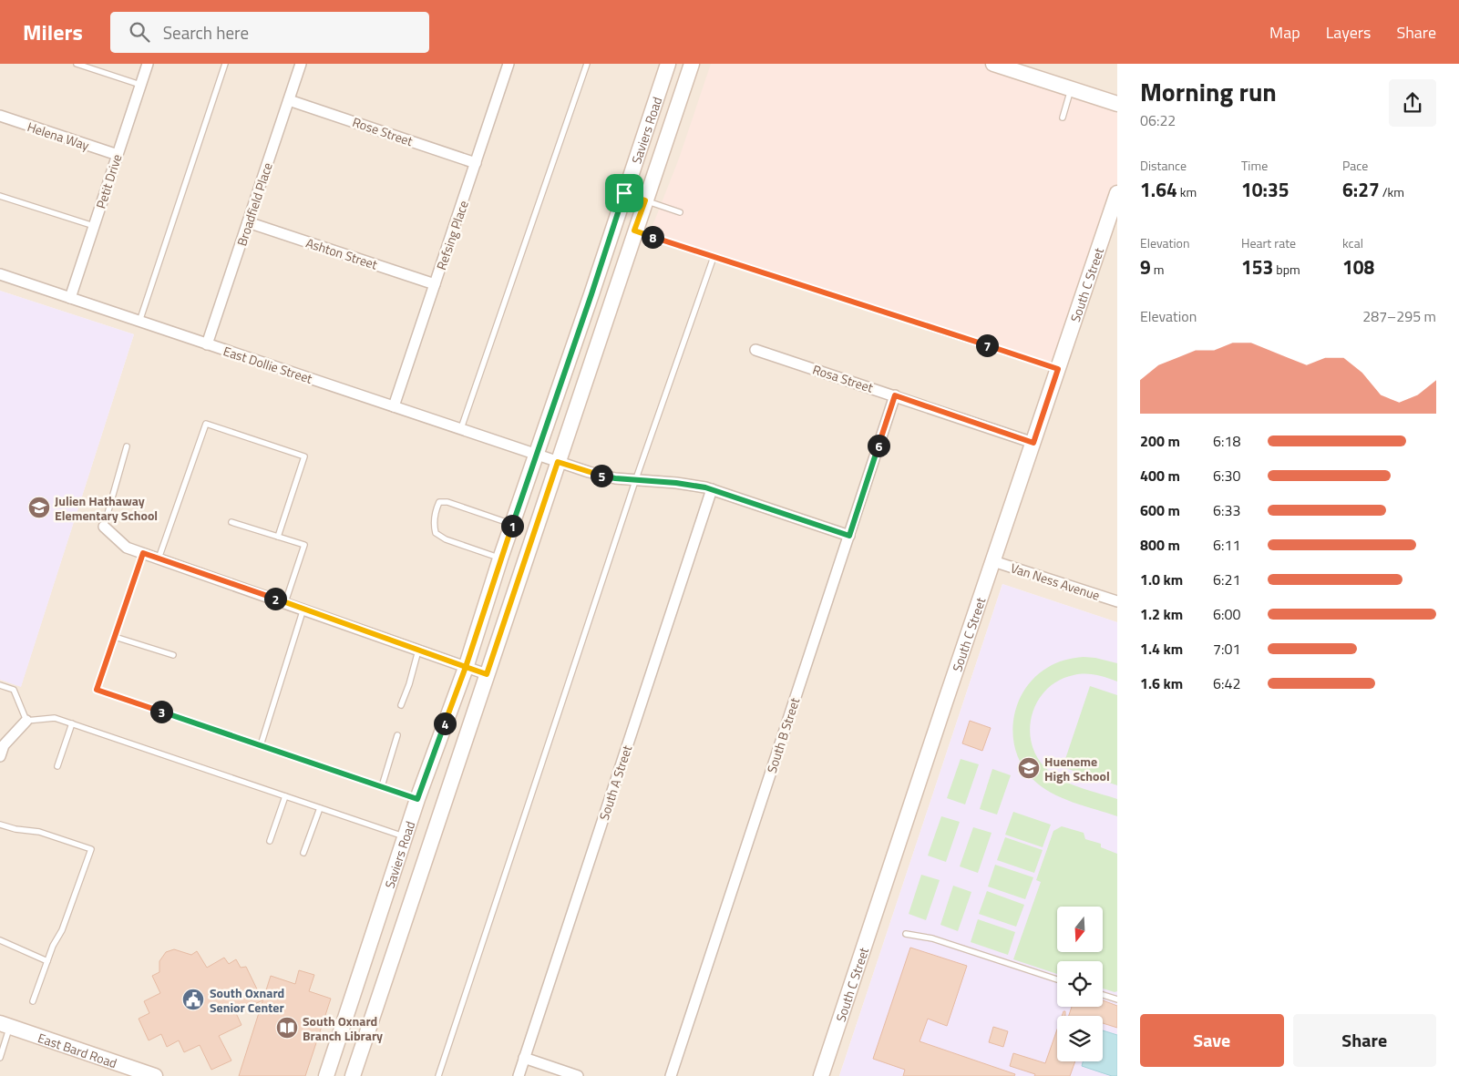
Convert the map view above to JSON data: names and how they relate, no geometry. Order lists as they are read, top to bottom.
{
  "streets": {
    "main road": ["Saviers Road", "South C Street", "East Bard Road"],
    "street": [
      "Rose Street",
      "Helena Way",
      "Petit Drive",
      "Broadfield Place",
      "Refsing Place",
      "Ashton Street",
      "East Dollie Street",
      "Rosa Street",
      "Van Ness Avenue",
      "South B Street",
      "South A Street"
    ]
  },
  "crossings": [
    ["Saviers Road", "East Dollie Street"],
    ["Rose Street", "Broadfield Place"],
    ["Rose Street", "Refsing Place"],
    ["Helena Way", "Petit Drive"],
    ["Petit Drive", "East Dollie Street"],
    ["Broadfield Place", "Ashton Street"],
    ["Broadfield Place", "East Dollie Street"],
    ["Refsing Place", "Ashton Street"],
    ["Refsing Place", "East Dollie Street"],
    ["South C Street", "Rosa Street"],
    ["South C Street", "Van Ness Avenue"],
    ["East Dollie Street", "South B Street"],
    ["East Dollie Street", "South A Street"],
    ["Rosa Street", "South B Street"]
  ],
  "places": {
    "school or university": ["Julien Hathaway Elementary School", "Hueneme High School"],
    "public building": ["South Oxnard Senior Center"],
    "library": ["South Oxnard Branch Library"]
  },
  "north": "bottom",
  "page": {
    "header": "Milers",
    "search": "Search here",
    "nav": ["Map", "Layers", "Share"],
    "heading": ["Morning run", "06:22"],
    "stats": [
      ["Distance", "1.64 km"],
      ["Time", "10:35"],
      ["Pace", "6:27 /km"],
      ["Elevation", "9 m"],
      ["Heart rate", "153 bpm"],
      ["kcal", "108"]
    ],
    "pins": [
      "8",
      "7",
      "6",
      "5",
      "1",
      "2",
      "3",
      "4"
    ],
    "chart": ["Elevation", "287–295 m"],
    "list": [
      {
        "name": "200 m",
        "note": "6:18"
      },
      {
        "name": "400 m",
        "note": "6:30"
      },
      {
        "name": "600 m",
        "note": "6:33"
      },
      {
        "name": "800 m",
        "note": "6:11"
      },
      {
        "name": "1.0 km",
        "note": "6:21"
      },
      {
        "name": "1.2 km",
        "note": "6:00"
      },
      {
        "name": "1.4 km",
        "note": "7:01"
      },
      {
        "name": "1.6 km",
        "note": "6:42"
      }
    ],
    "buttons": ["Save", "Share"]
  }
}
